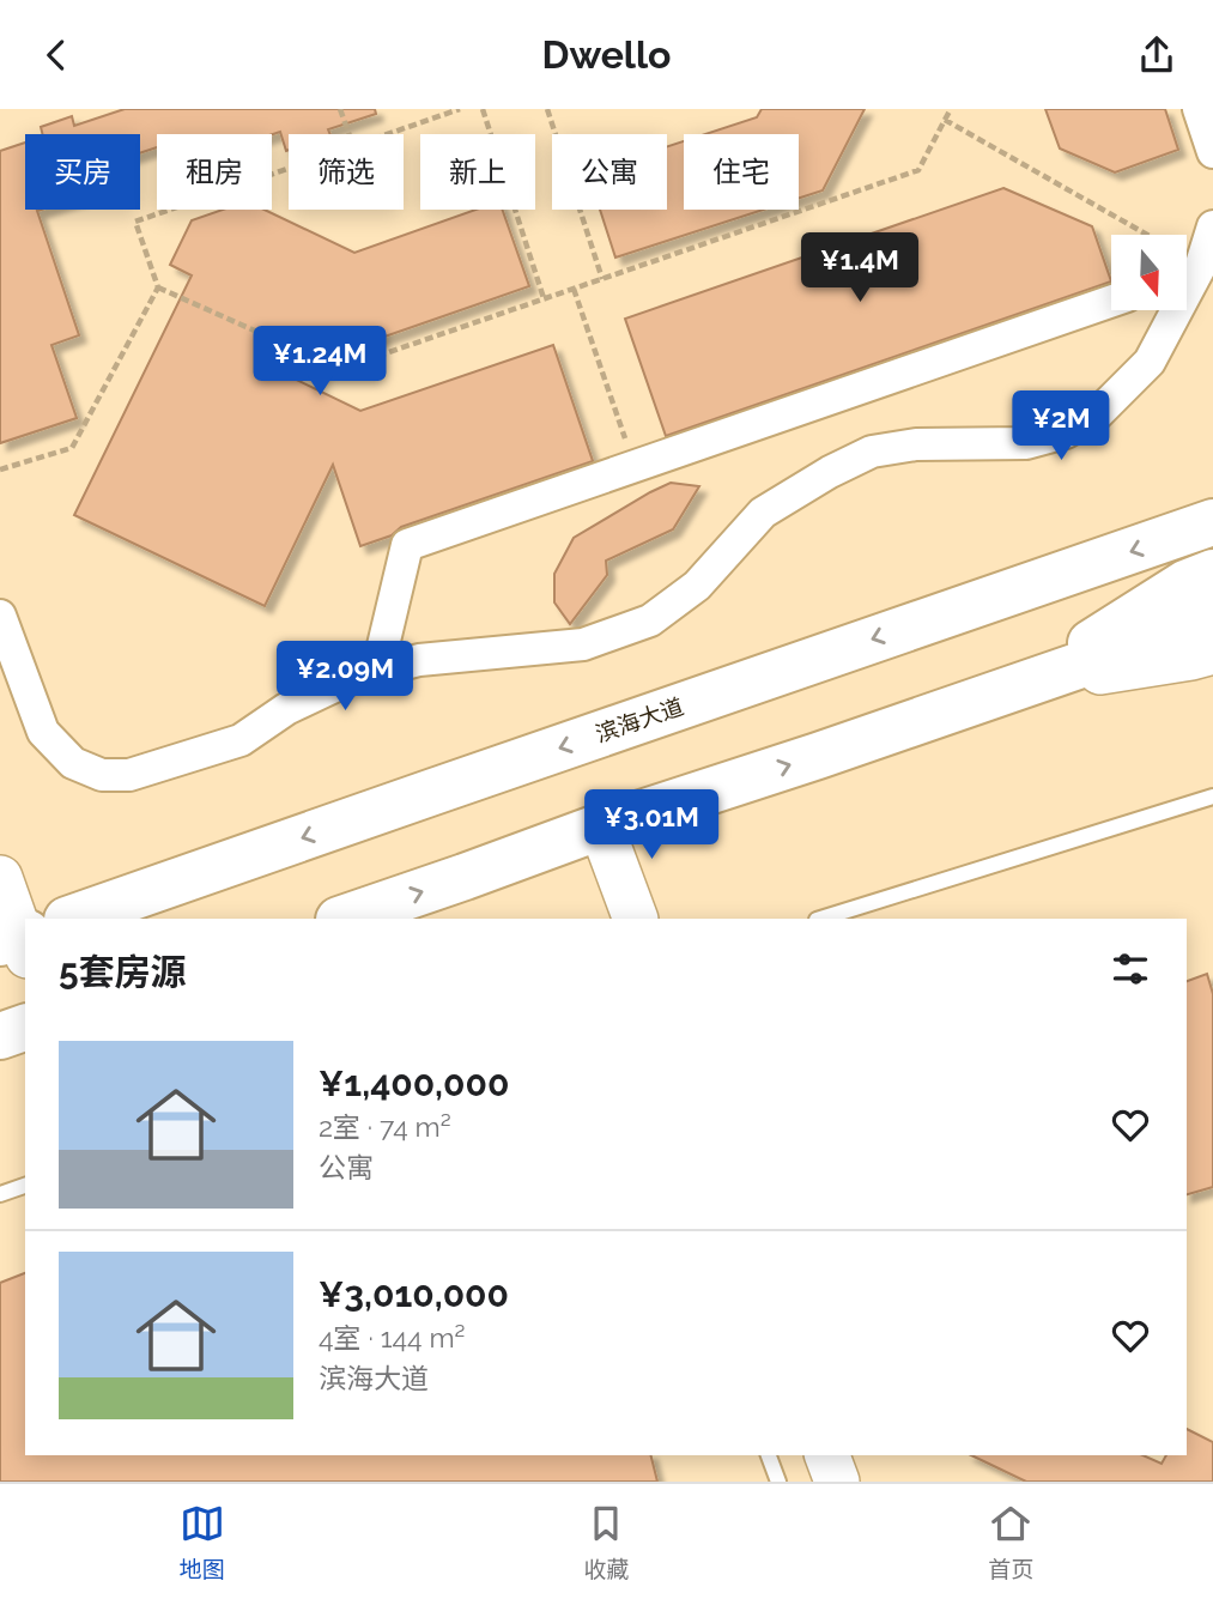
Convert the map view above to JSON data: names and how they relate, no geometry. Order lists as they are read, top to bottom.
{
  "streets": {
    "highway": ["滨海大道"]
  },
  "north": "bottom",
  "page": {
    "header": "Dwello",
    "chip": [
      "买房",
      "租房",
      "筛选",
      "新上",
      "公寓",
      "住宅"
    ],
    "price": [
      "¥1.4M",
      "¥1.24M",
      "¥2M",
      "¥2.09M",
      "¥3.01M"
    ],
    "heading": "5套房源",
    "list": [
      {
        "name": "¥1,400,000",
        "note": "2室 · 74 m² · 公寓"
      },
      {
        "name": "¥3,010,000",
        "note": "4室 · 144 m² · 滨海大道"
      }
    ],
    "tabs": ["地图", "收藏", "首页"]
  }
}
